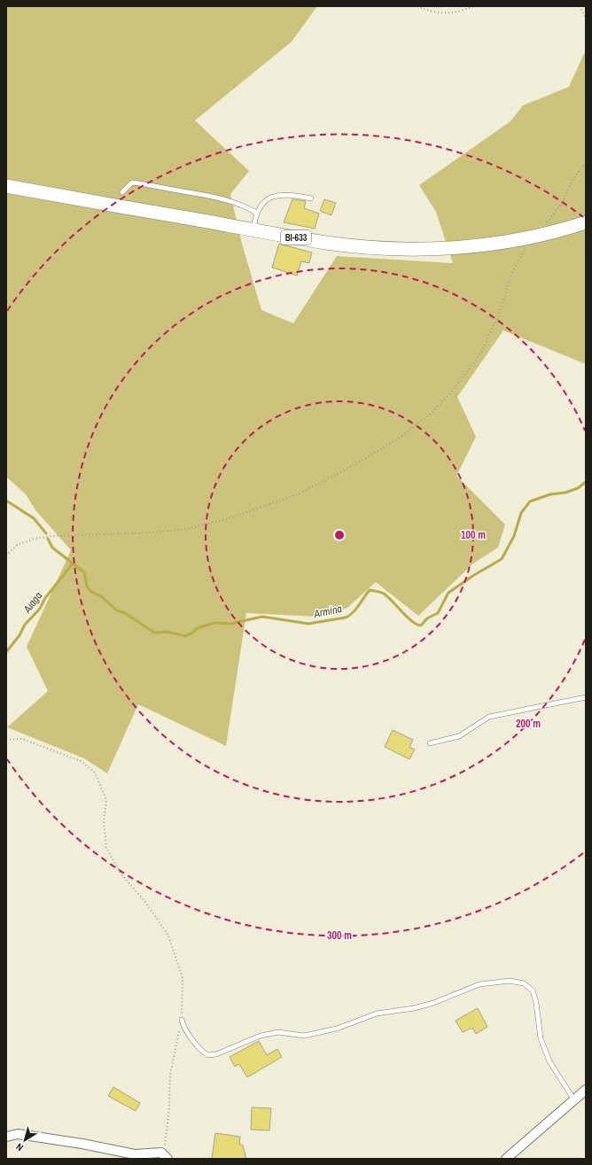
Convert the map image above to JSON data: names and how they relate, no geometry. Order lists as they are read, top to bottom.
{
  "streets": {
    "main road": ["BI-633"]
  },
  "water": ["Aiaga", "Armina"],
  "north": "bottom left",
  "rings": ["100 m", "200 m", "300 m"]
}
